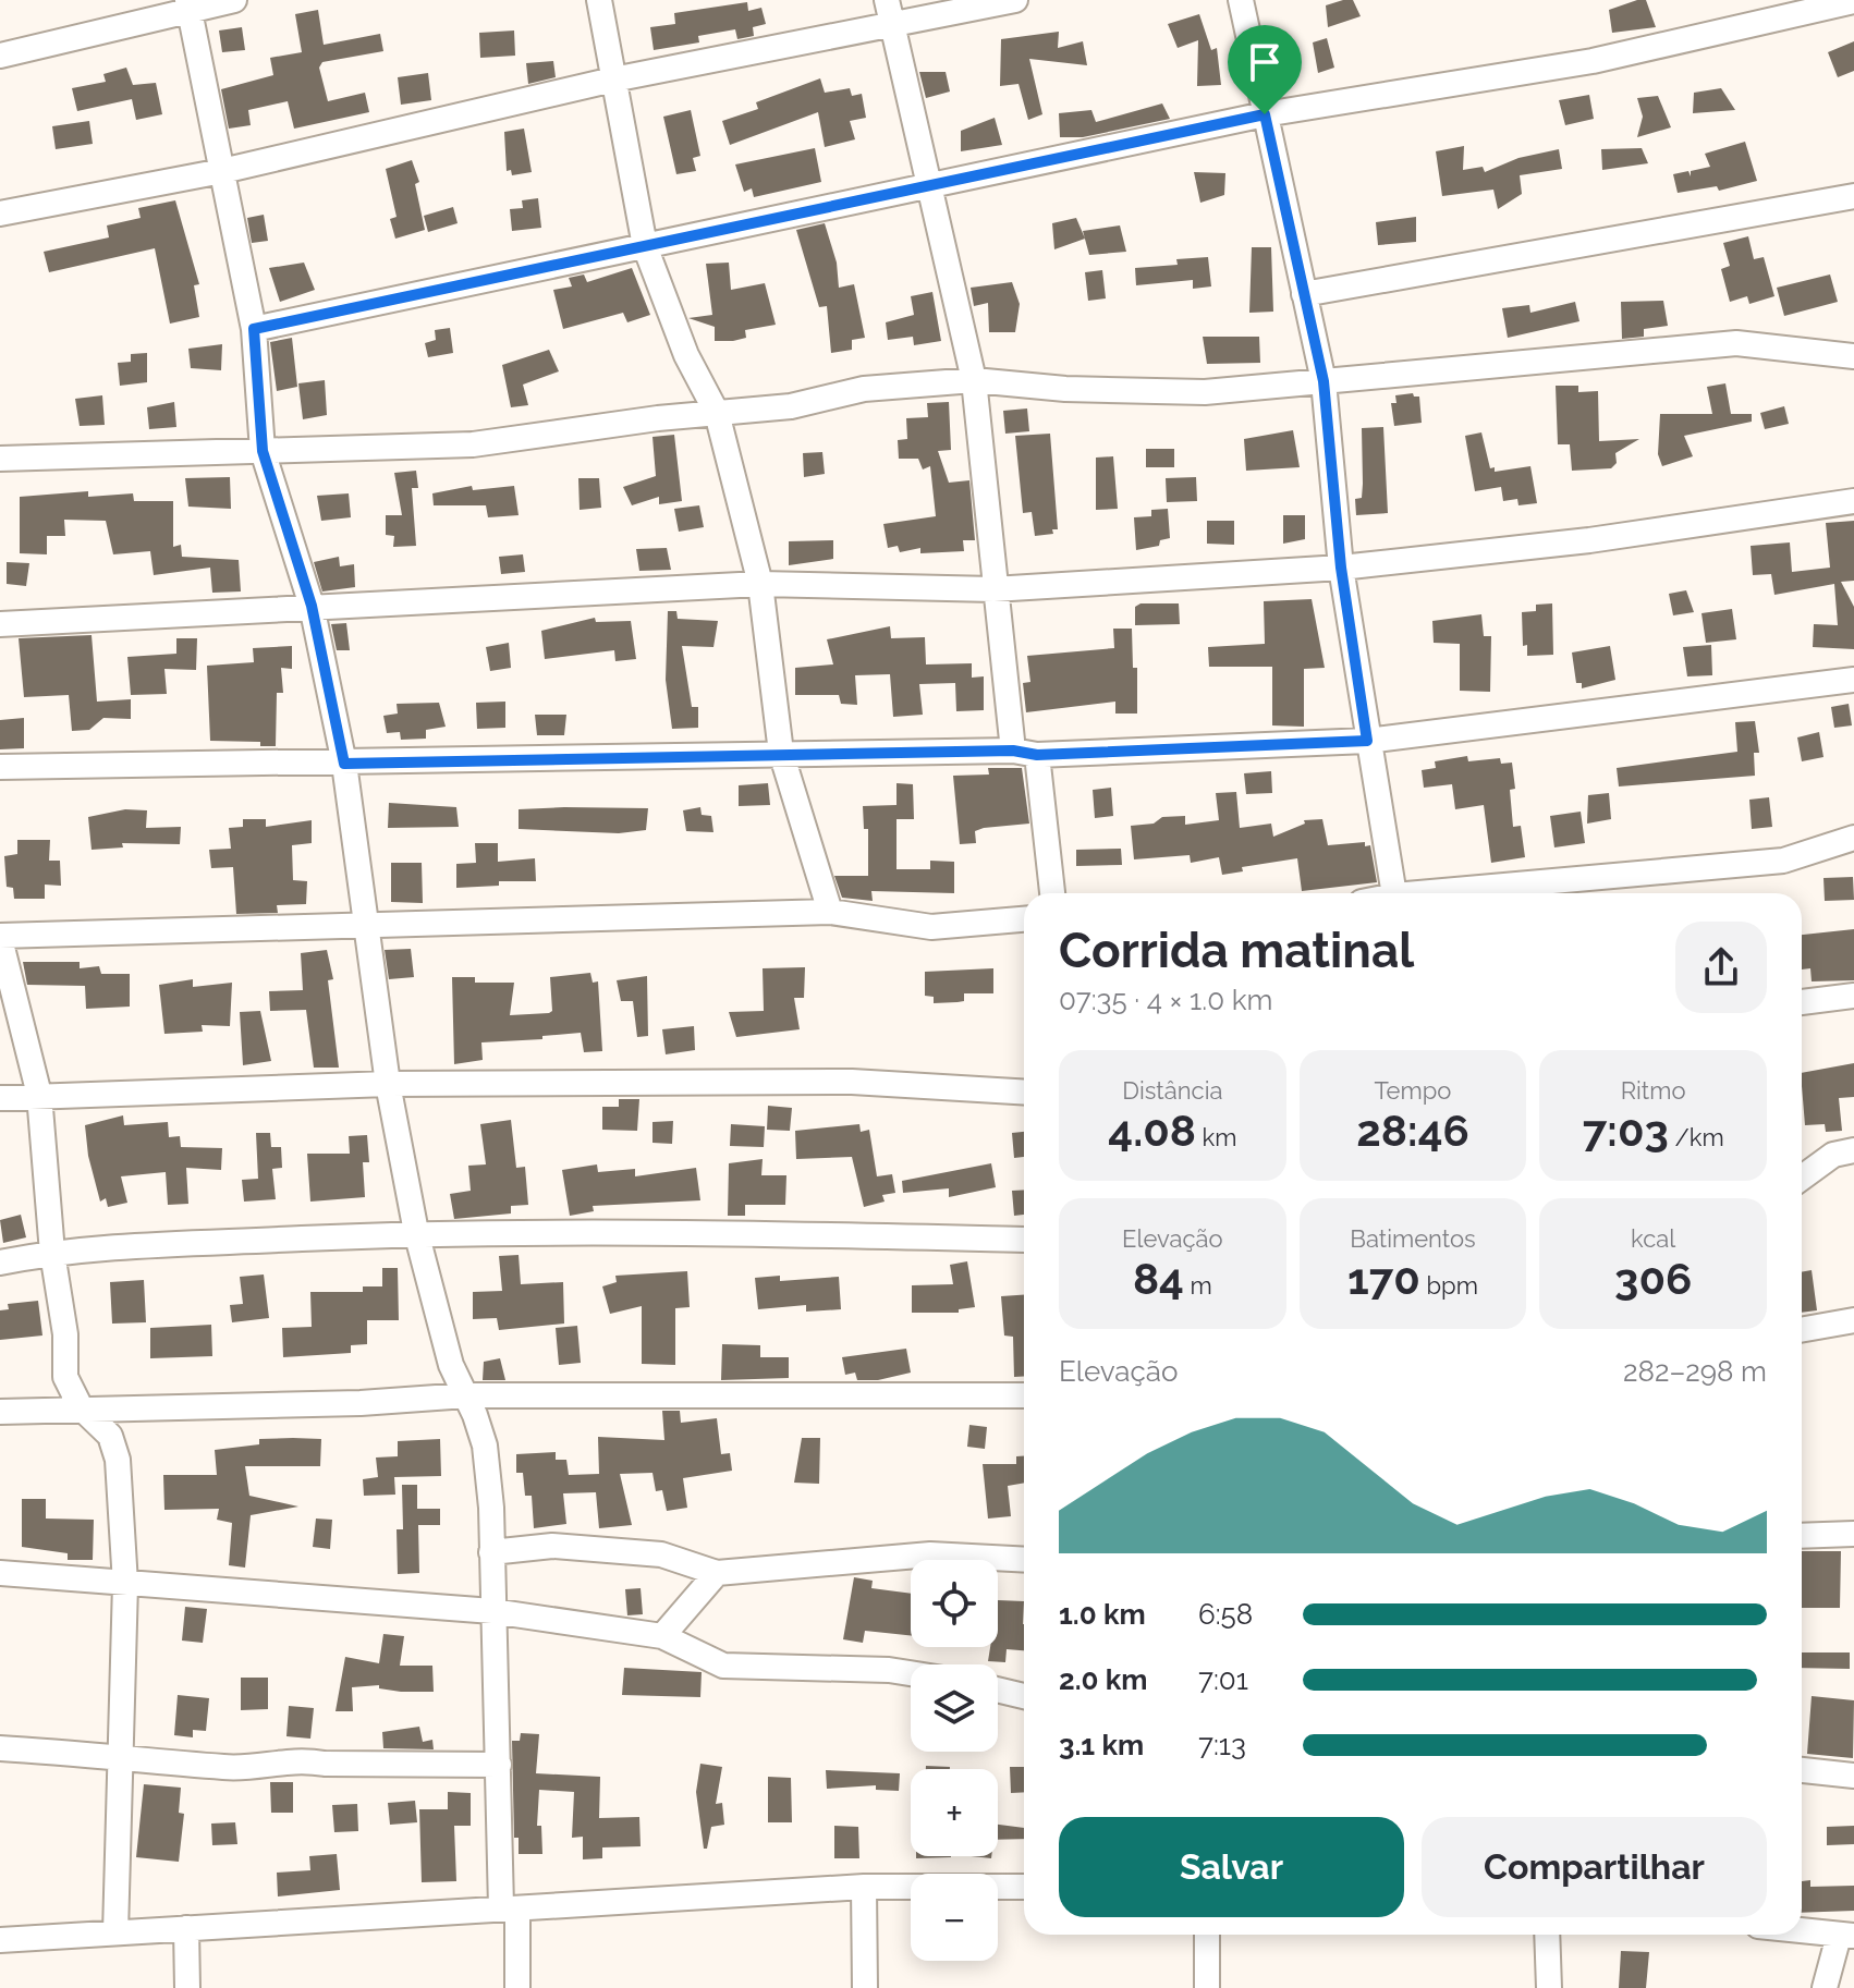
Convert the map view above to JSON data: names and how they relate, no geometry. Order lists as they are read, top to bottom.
{
  "page": {
    "heading": ["Corrida matinal", "07:35 · 4 × 1.0 km"],
    "stats": [
      ["Distância", "4.08 km"],
      ["Tempo", "28:46"],
      ["Ritmo", "7:03 /km"],
      ["Elevação", "84 m"],
      ["Batimentos", "170 bpm"],
      ["kcal", "306"]
    ],
    "chart": ["Elevação", "282–298 m"],
    "map_buttons": ["+", "−"],
    "list": [
      {
        "name": "1.0 km",
        "note": "6:58"
      },
      {
        "name": "2.0 km",
        "note": "7:01"
      },
      {
        "name": "3.1 km",
        "note": "7:13"
      }
    ],
    "buttons": ["Salvar", "Compartilhar"]
  }
}
